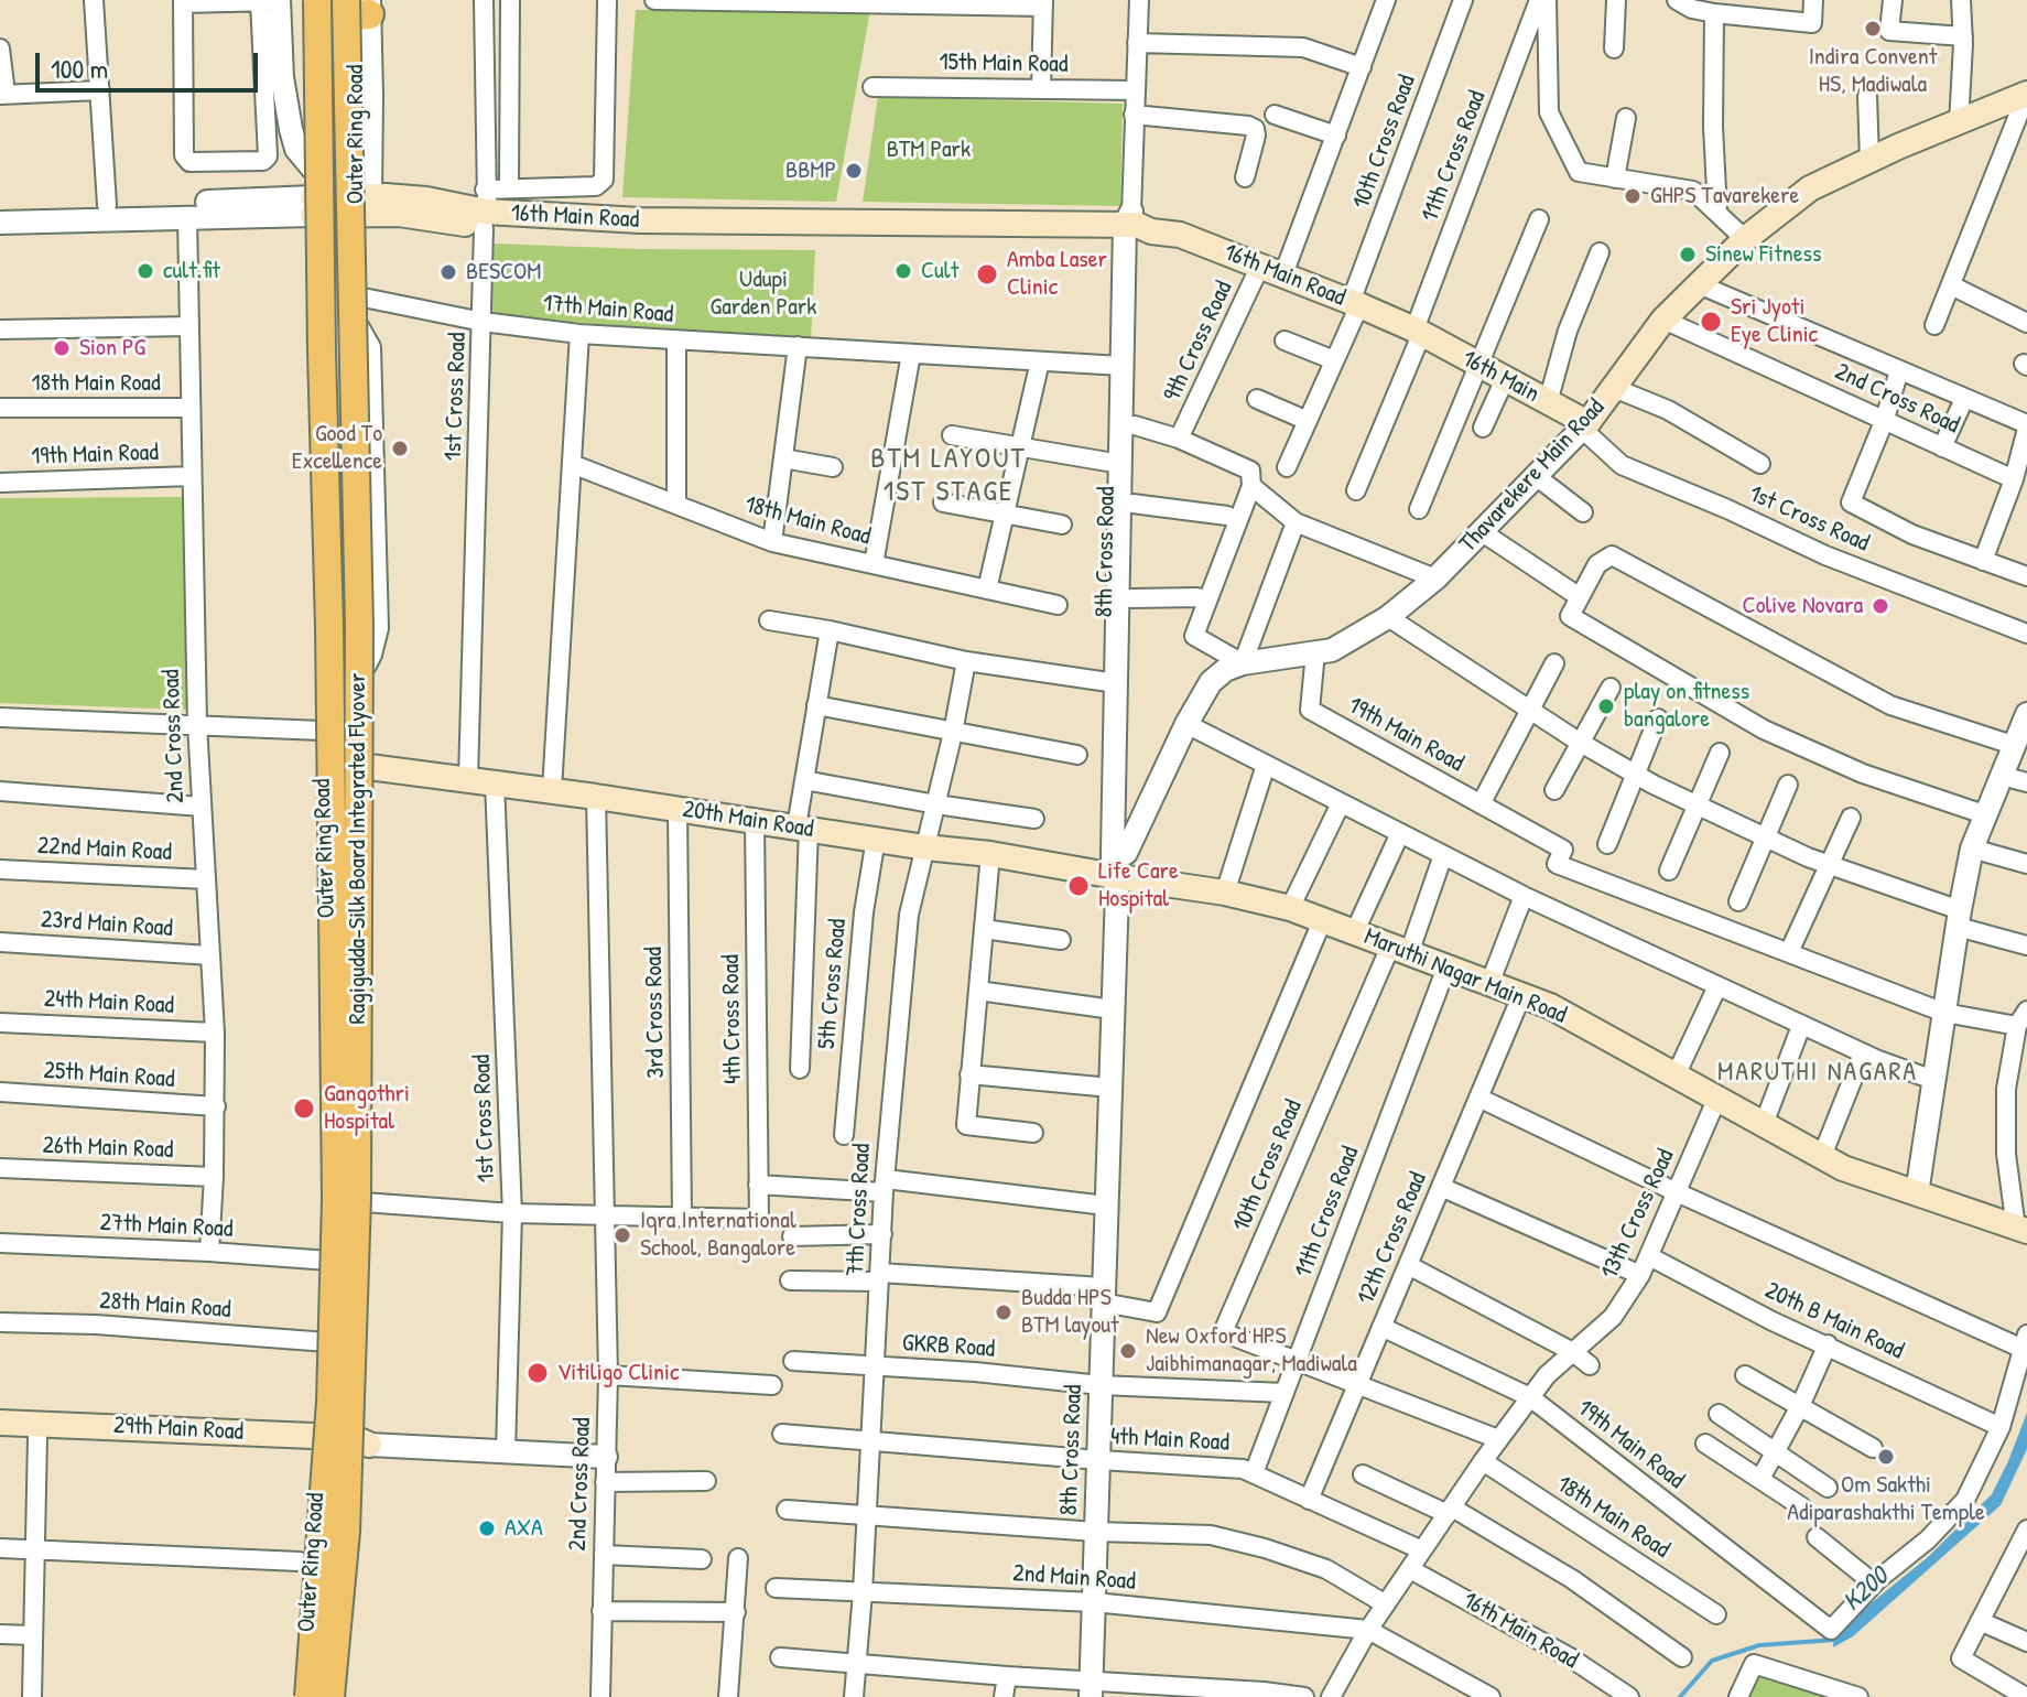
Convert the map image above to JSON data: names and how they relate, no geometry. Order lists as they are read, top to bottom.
{
  "streets": {
    "highway": ["Outer Ring Road"],
    "main road": [
      "16th Main Road",
      "16th Main",
      "Thavarekere Main Road",
      "20th Main Road",
      "Ragigudda-Silk Board Integrated Flyover",
      "Maruthi Nagar Main Road",
      "29th Main Road"
    ],
    "street": [
      "15th Main Road",
      "10th Cross Road",
      "11th Cross Road",
      "17th Main Road",
      "9th Cross Road",
      "18th Main Road",
      "1st Cross Road",
      "2nd Cross Road",
      "19th Main Road",
      "8th Cross Road",
      "22nd Main Road",
      "23rd Main Road",
      "5th Cross Road",
      "24th Main Road",
      "3rd Cross Road",
      "4th Cross Road",
      "25th Main Road",
      "26th Main Road",
      "7th Cross Road",
      "13th Cross Road",
      "27th Main Road",
      "12th Cross Road",
      "28th Main Road",
      "20th B Main Road",
      "GKRB Road",
      "4th Main Road",
      "2nd Main Road"
    ]
  },
  "crossings": [
    ["15th Main Road", "8th Cross Road"],
    ["Outer Ring Road", "16th Main Road"],
    ["Outer Ring Road", "17th Main Road"],
    ["Outer Ring Road", "20th Main Road"],
    ["Outer Ring Road", "Ragigudda-Silk Board Integrated Flyover"],
    ["Outer Ring Road", "27th Main Road"],
    ["Outer Ring Road", "28th Main Road"],
    ["Outer Ring Road", "29th Main Road"],
    ["10th Cross Road", "11th Cross Road"],
    ["10th Cross Road", "16th Main Road"],
    ["10th Cross Road", "Maruthi Nagar Main Road"],
    ["11th Cross Road", "16th Main Road"],
    ["11th Cross Road", "16th Main"],
    ["11th Cross Road", "Maruthi Nagar Main Road"],
    ["11th Cross Road", "GKRB Road"],
    ["11th Cross Road", "4th Main Road"],
    ["16th Main Road", "9th Cross Road"],
    ["16th Main Road", "16th Main"],
    ["16th Main Road", "1st Cross Road"],
    ["16th Main Road", "2nd Cross Road"],
    ["16th Main Road", "8th Cross Road"],
    ["16th Main Road", "13th Cross Road"],
    ["17th Main Road", "1st Cross Road"],
    ["17th Main Road", "8th Cross Road"],
    ["16th Main", "1st Cross Road"],
    ["16th Main", "Thavarekere Main Road"],
    ["18th Main Road", "2nd Cross Road"],
    ["18th Main Road", "13th Cross Road"],
    ["1st Cross Road", "Thavarekere Main Road"],
    ["1st Cross Road", "20th Main Road"],
    ["1st Cross Road", "29th Main Road"],
    ["2nd Cross Road", "19th Main Road"],
    ["2nd Cross Road", "Thavarekere Main Road"],
    ["2nd Cross Road", "20th Main Road"],
    ["2nd Cross Road", "22nd Main Road"],
    ["2nd Cross Road", "23rd Main Road"],
    ["2nd Cross Road", "24th Main Road"],
    ["2nd Cross Road", "25th Main Road"],
    ["2nd Cross Road", "26th Main Road"],
    ["2nd Cross Road", "27th Main Road"],
    ["2nd Cross Road", "29th Main Road"],
    ["19th Main Road", "Thavarekere Main Road"],
    ["19th Main Road", "13th Cross Road"],
    ["19th Main Road", "12th Cross Road"],
    ["Thavarekere Main Road", "8th Cross Road"],
    ["8th Cross Road", "20th Main Road"],
    ["8th Cross Road", "Maruthi Nagar Main Road"],
    ["8th Cross Road", "GKRB Road"],
    ["8th Cross Road", "4th Main Road"],
    ["8th Cross Road", "2nd Main Road"],
    ["20th Main Road", "Maruthi Nagar Main Road"],
    ["20th Main Road", "5th Cross Road"],
    ["20th Main Road", "3rd Cross Road"],
    ["20th Main Road", "4th Cross Road"],
    ["20th Main Road", "7th Cross Road"],
    ["Maruthi Nagar Main Road", "13th Cross Road"],
    ["Maruthi Nagar Main Road", "12th Cross Road"],
    ["3rd Cross Road", "4th Cross Road"],
    ["7th Cross Road", "GKRB Road"],
    ["7th Cross Road", "4th Main Road"],
    ["7th Cross Road", "2nd Main Road"],
    ["13th Cross Road", "20th B Main Road"],
    ["13th Cross Road", "4th Main Road"],
    ["13th Cross Road", "2nd Main Road"],
    ["12th Cross Road", "4th Main Road"]
  ],
  "districts": ["BTM LAYOUT 1ST STAGE", "MARUTHI NAGARA"],
  "water": ["K200"],
  "parks": ["BTM Park", "Udupi Garden Park"],
  "places": [
    "Indira Convent HS, Madiwala",
    "BBMP",
    "GHPS Tavarekere",
    "Sinew Fitness",
    "cult.fit",
    "Cult",
    "BESCOM",
    "Amba Laser Clinic",
    "Sri Jyoti Eye Clinic",
    "Sion PG",
    "Good To Excellence",
    "Colive Novara",
    "play on fitness bangalore",
    "Life Care Hospital",
    "Gangothri Hospital",
    "Iqra International School, Bangalore",
    "Budda HPS BTM layout",
    "New Oxford HPS Jaibhimanagar, Madiwala",
    "Vitiligo Clinic",
    "Om Sakthi Adiparashakthi Temple",
    "AXA"
  ],
  "scale_bar": "100 m"
}
